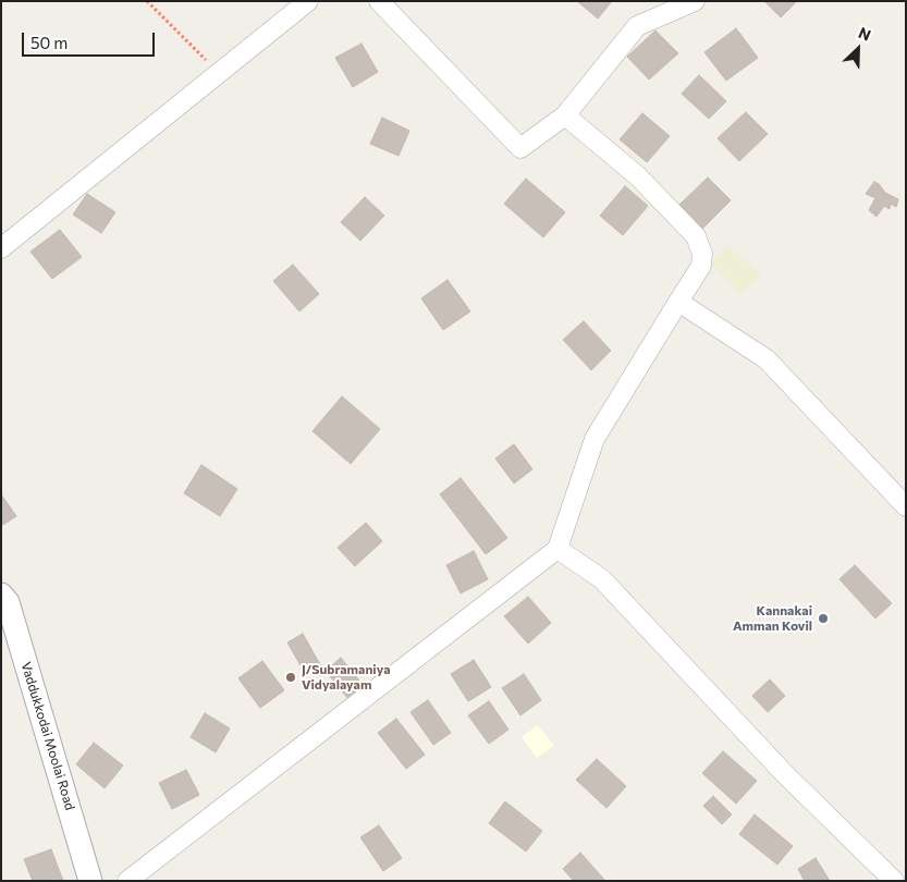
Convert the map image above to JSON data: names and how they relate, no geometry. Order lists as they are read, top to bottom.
{
  "streets": {
    "street": ["Vaddukkodai Moolai Road"]
  },
  "places": ["Kannakai Amman Kovil", "J/Subramaniya Vidyalayam"],
  "scale_bar": "50 m",
  "north": "top right"
}
